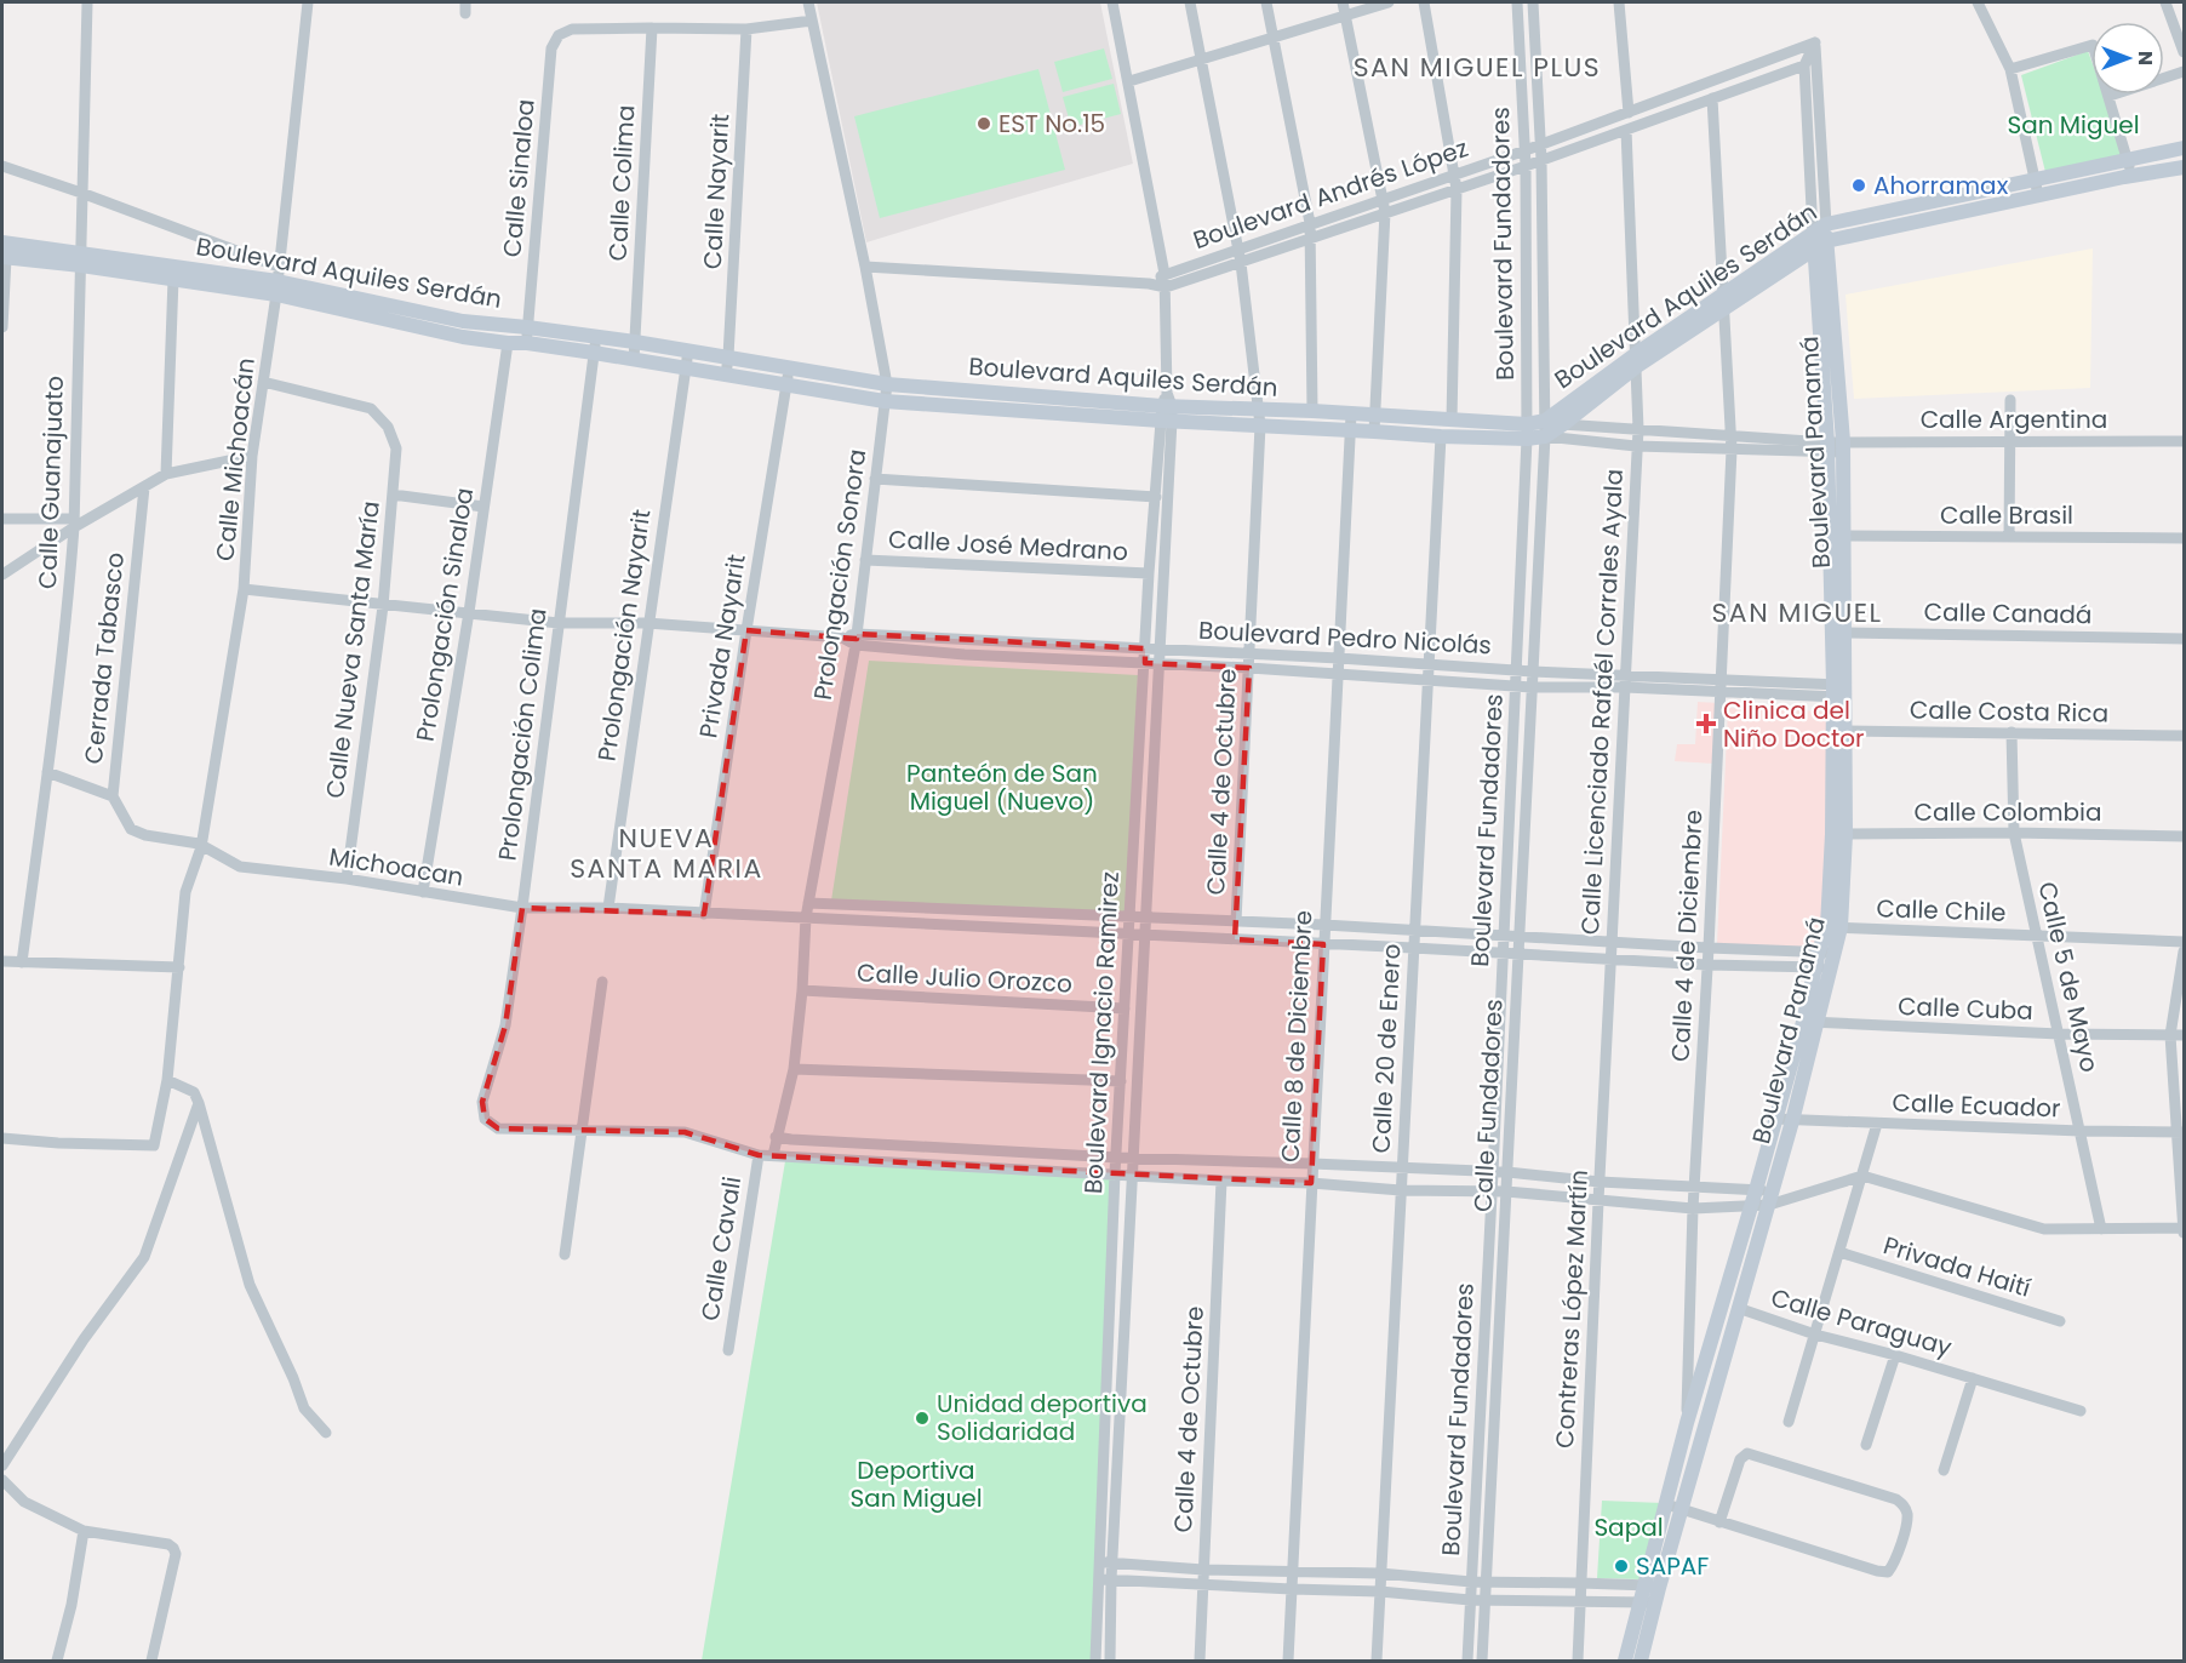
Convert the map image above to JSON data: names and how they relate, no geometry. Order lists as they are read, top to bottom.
{
  "streets": {
    "street": [
      "Calle Sinaloa",
      "Calle Colima",
      "Calle Nayarit",
      "Boulevard Andrés López",
      "Boulevard Fundadores",
      "Boulevard Aquiles Serdán",
      "Calle Argentina",
      "Boulevard Panamá",
      "Calle Michoacán",
      "Calle Guanajuato",
      "Calle Brasil",
      "Calle José Medrano",
      "Prolongación Sonora",
      "Calle Canadá",
      "Prolongación Sinaloa",
      "Prolongación Nayarit",
      "Boulevard Pedro Nicolás",
      "Privada Nayarit",
      "Calle Nueva Santa María",
      "Cerrada Tabasco",
      "Calle Licenciado Rafaél Corrales Ayala",
      "Calle Costa Rica",
      "Prolongación Colima",
      "Calle 4 de Octubre",
      "Calle Colombia",
      "Michoacan",
      "Calle Chile",
      "Calle 4 de Diciembre",
      "Calle 5 de Mayo",
      "Calle Julio Orozco",
      "Calle Cuba",
      "Boulevard Ignacio Ramirez",
      "Calle 8 de Diciembre",
      "Calle 20 de Enero",
      "Calle Fundadores",
      "Calle Ecuador",
      "Calle Cavali",
      "Privada Haití",
      "Contreras López Martín",
      "Calle Paraguay"
    ]
  },
  "crossings": [
    ["Calle Sinaloa", "Calle Colima"],
    ["Calle Sinaloa", "Boulevard Aquiles Serdán"],
    ["Calle Colima", "Boulevard Aquiles Serdán"],
    ["Calle Nayarit", "Boulevard Aquiles Serdán"],
    ["Boulevard Andrés López", "Boulevard Fundadores"],
    ["Boulevard Andrés López", "Boulevard Panamá"],
    ["Boulevard Andrés López", "Prolongación Sonora"],
    ["Boulevard Andrés López", "Calle 4 de Octubre"],
    ["Boulevard Fundadores", "Boulevard Aquiles Serdán"],
    ["Boulevard Fundadores", "Boulevard Pedro Nicolás"],
    ["Boulevard Fundadores", "Michoacan"],
    ["Boulevard Fundadores", "Calle Fundadores"],
    ["Boulevard Aquiles Serdán", "Boulevard Panamá"],
    ["Boulevard Aquiles Serdán", "Calle Michoacán"],
    ["Boulevard Aquiles Serdán", "Calle Guanajuato"],
    ["Boulevard Aquiles Serdán", "Prolongación Sonora"],
    ["Boulevard Aquiles Serdán", "Prolongación Sinaloa"],
    ["Boulevard Aquiles Serdán", "Prolongación Nayarit"],
    ["Boulevard Aquiles Serdán", "Privada Nayarit"],
    ["Boulevard Aquiles Serdán", "Prolongación Colima"],
    ["Boulevard Aquiles Serdán", "Calle 4 de Octubre"],
    ["Boulevard Aquiles Serdán", "Boulevard Ignacio Ramirez"],
    ["Boulevard Aquiles Serdán", "Calle 8 de Diciembre"],
    ["Boulevard Aquiles Serdán", "Calle 20 de Enero"],
    ["Boulevard Aquiles Serdán", "Calle Fundadores"],
    ["Calle Argentina", "Boulevard Panamá"],
    ["Boulevard Panamá", "Calle Brasil"],
    ["Boulevard Panamá", "Calle Canadá"],
    ["Boulevard Panamá", "Boulevard Pedro Nicolás"],
    ["Boulevard Panamá", "Calle Costa Rica"],
    ["Boulevard Panamá", "Calle Colombia"],
    ["Boulevard Panamá", "Michoacan"],
    ["Boulevard Panamá", "Calle Chile"],
    ["Boulevard Panamá", "Calle 4 de Diciembre"],
    ["Boulevard Panamá", "Calle Cuba"],
    ["Boulevard Panamá", "Calle Ecuador"],
    ["Boulevard Panamá", "Calle Paraguay"],
    ["Calle Michoacán", "Boulevard Pedro Nicolás"],
    ["Calle Michoacán", "Calle Nueva Santa María"],
    ["Calle Michoacán", "Cerrada Tabasco"],
    ["Calle Michoacán", "Michoacan"],
    ["Calle José Medrano", "Prolongación Sonora"],
    ["Calle José Medrano", "Boulevard Ignacio Ramirez"],
    ["Prolongación Sonora", "Boulevard Pedro Nicolás"],
    ["Prolongación Sonora", "Michoacan"],
    ["Prolongación Sonora", "Calle Julio Orozco"],
    ["Prolongación Sinaloa", "Boulevard Pedro Nicolás"],
    ["Prolongación Sinaloa", "Michoacan"],
    ["Prolongación Nayarit", "Boulevard Pedro Nicolás"],
    ["Prolongación Nayarit", "Michoacan"],
    ["Boulevard Pedro Nicolás", "Privada Nayarit"],
    ["Boulevard Pedro Nicolás", "Calle Nueva Santa María"],
    ["Boulevard Pedro Nicolás", "Calle Licenciado Rafaél Corrales Ayala"],
    ["Boulevard Pedro Nicolás", "Prolongación Colima"],
    ["Boulevard Pedro Nicolás", "Calle 4 de Octubre"],
    ["Boulevard Pedro Nicolás", "Calle 4 de Diciembre"],
    ["Boulevard Pedro Nicolás", "Boulevard Ignacio Ramirez"],
    ["Boulevard Pedro Nicolás", "Calle 8 de Diciembre"],
    ["Boulevard Pedro Nicolás", "Calle 20 de Enero"],
    ["Boulevard Pedro Nicolás", "Calle Fundadores"],
    ["Privada Nayarit", "Michoacan"],
    ["Calle Nueva Santa María", "Michoacan"],
    ["Cerrada Tabasco", "Michoacan"],
    ["Calle Licenciado Rafaél Corrales Ayala", "Michoacan"],
    ["Calle Licenciado Rafaél Corrales Ayala", "Contreras López Martín"],
    ["Calle Costa Rica", "Calle 5 de Mayo"],
    ["Prolongación Colima", "Michoacan"],
    ["Calle Colombia", "Calle 5 de Mayo"],
    ["Michoacan", "Calle 4 de Diciembre"],
    ["Michoacan", "Boulevard Ignacio Ramirez"],
    ["Michoacan", "Calle 8 de Diciembre"],
    ["Michoacan", "Calle 20 de Enero"],
    ["Michoacan", "Calle Fundadores"],
    ["Michoacan", "Contreras López Martín"],
    ["Calle Chile", "Calle 5 de Mayo"],
    ["Calle 5 de Mayo", "Calle Cuba"],
    ["Calle 5 de Mayo", "Calle Ecuador"],
    ["Calle Julio Orozco", "Boulevard Ignacio Ramirez"]
  ],
  "districts": ["SAN MIGUEL PLUS", "SAN MIGUEL", "NUEVA SANTA MARIA"],
  "parks": [
    "San Miguel",
    "Panteón de San Miguel (Nuevo)",
    "Deportiva San Miguel",
    "Sapal"
  ],
  "places": {
    "other": [
      "EST No.15",
      "Ahorramax",
      "Unidad deportiva Solidaridad",
      "SAPAF"
    ],
    "health": ["Clinica del Niño Doctor"]
  },
  "north": "right"
}
